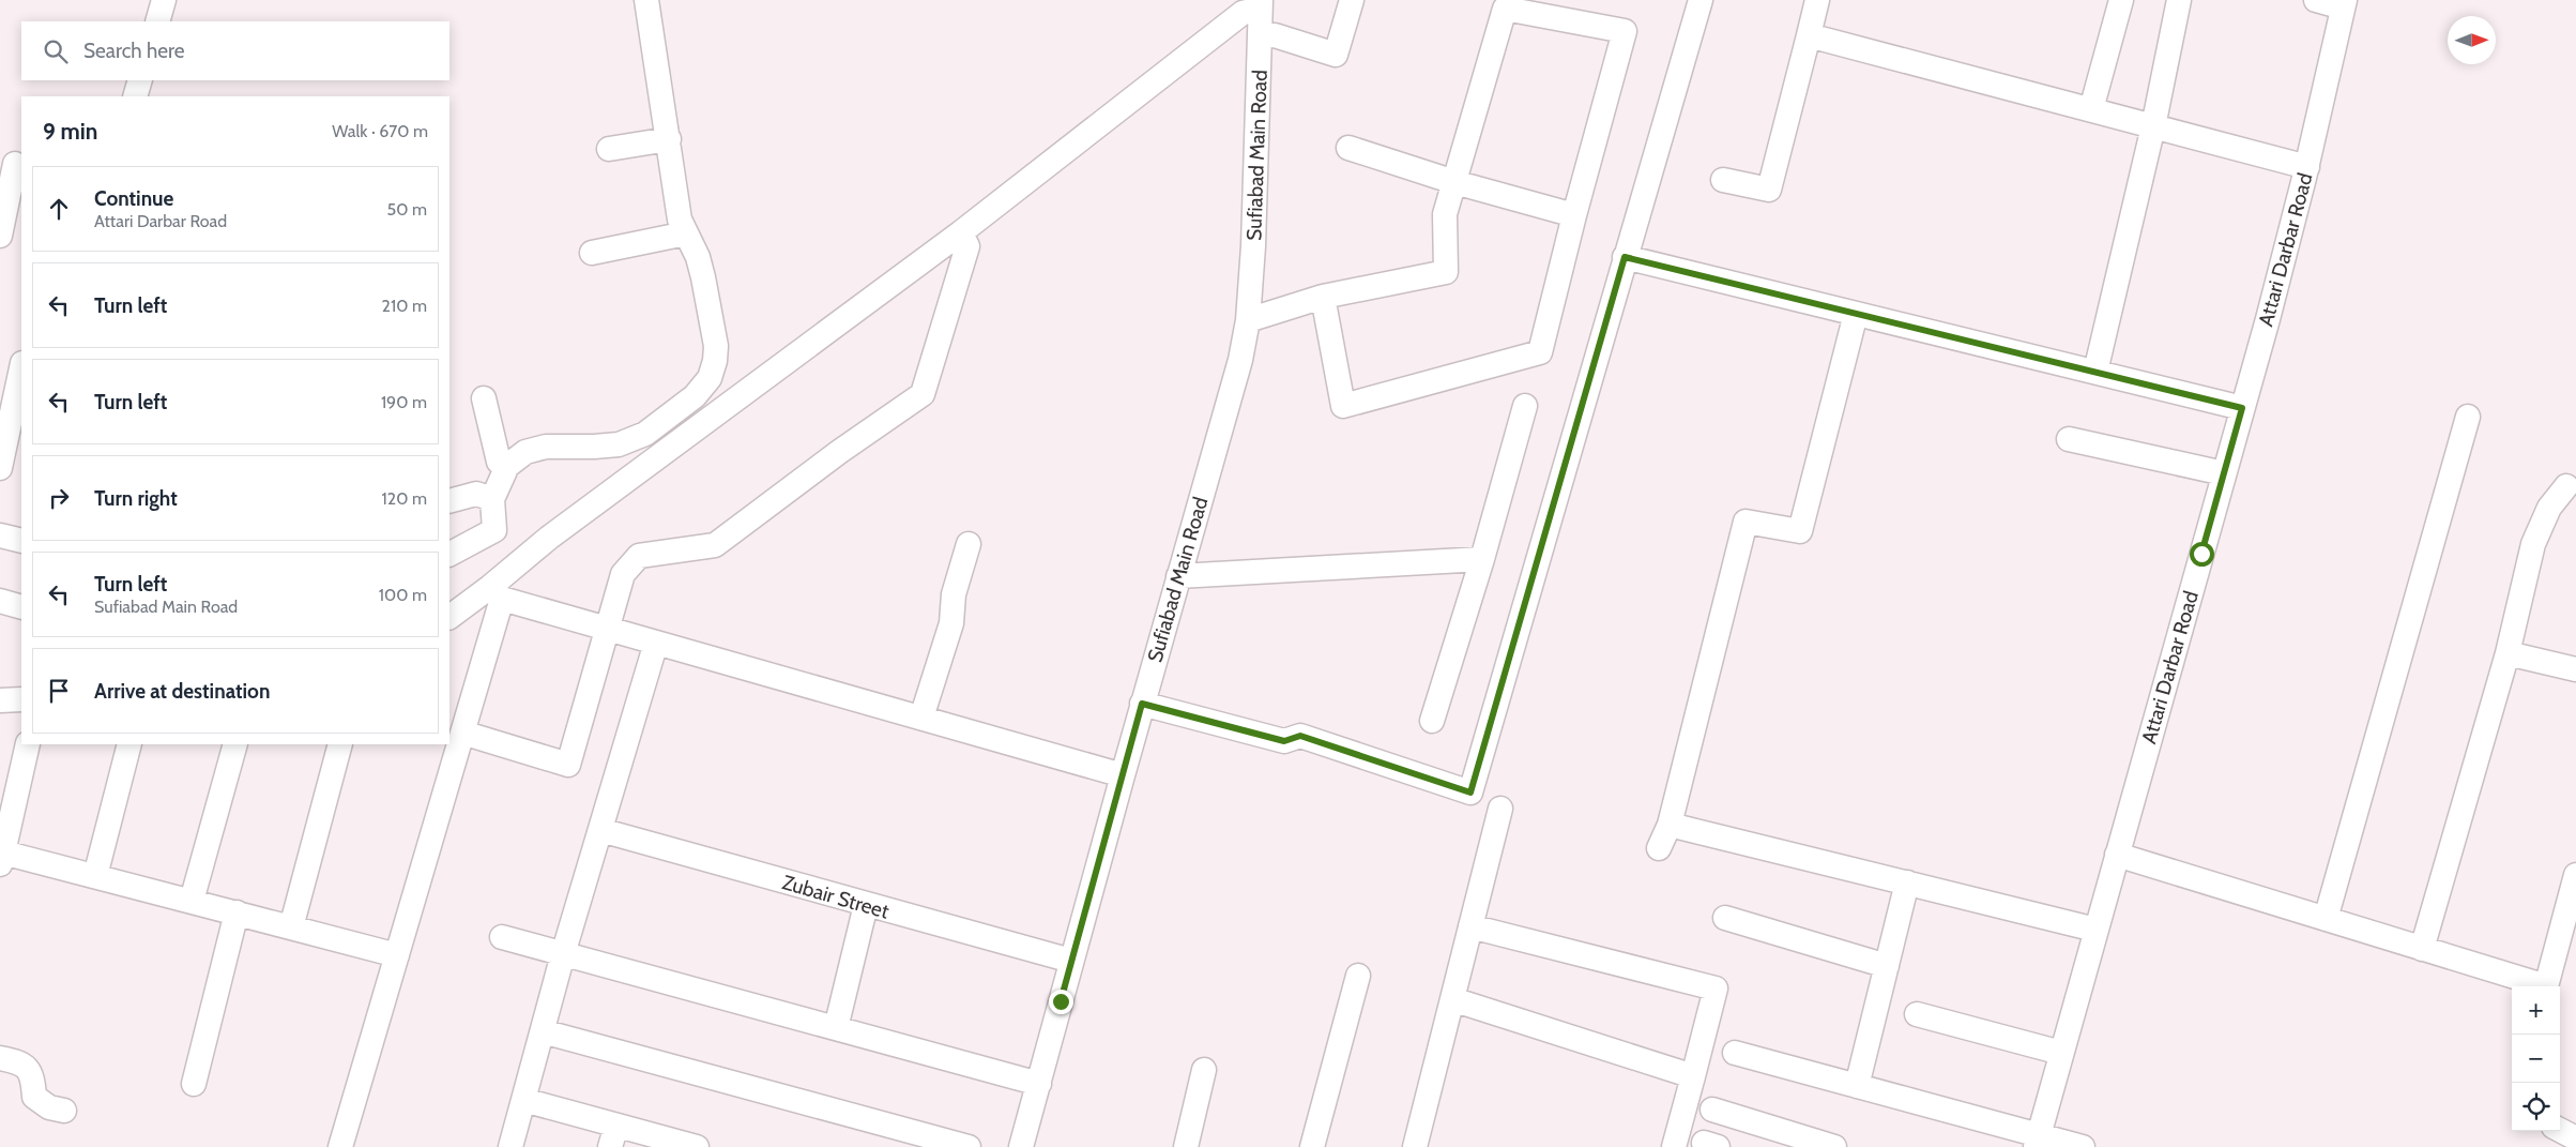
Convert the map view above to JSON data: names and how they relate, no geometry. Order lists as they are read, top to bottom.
{
  "streets": {
    "street": ["Sufiabad Main Road", "Attari Darbar Road", "Zubair Street"]
  },
  "crossings": [
    ["Sufiabad Main Road", "Zubair Street"]
  ],
  "north": "right",
  "page": {
    "search": "Search here",
    "heading": ["9 min", "Walk · 670 m"],
    "list": [
      ["Continue", "Attari Darbar Road", "50 m"],
      ["Turn left", "210 m"],
      ["Turn left", "190 m"],
      ["Turn right", "120 m"],
      ["Turn left", "Sufiabad Main Road", "100 m"],
      "Arrive at destination"
    ],
    "map_buttons": ["+", "−"]
  }
}
